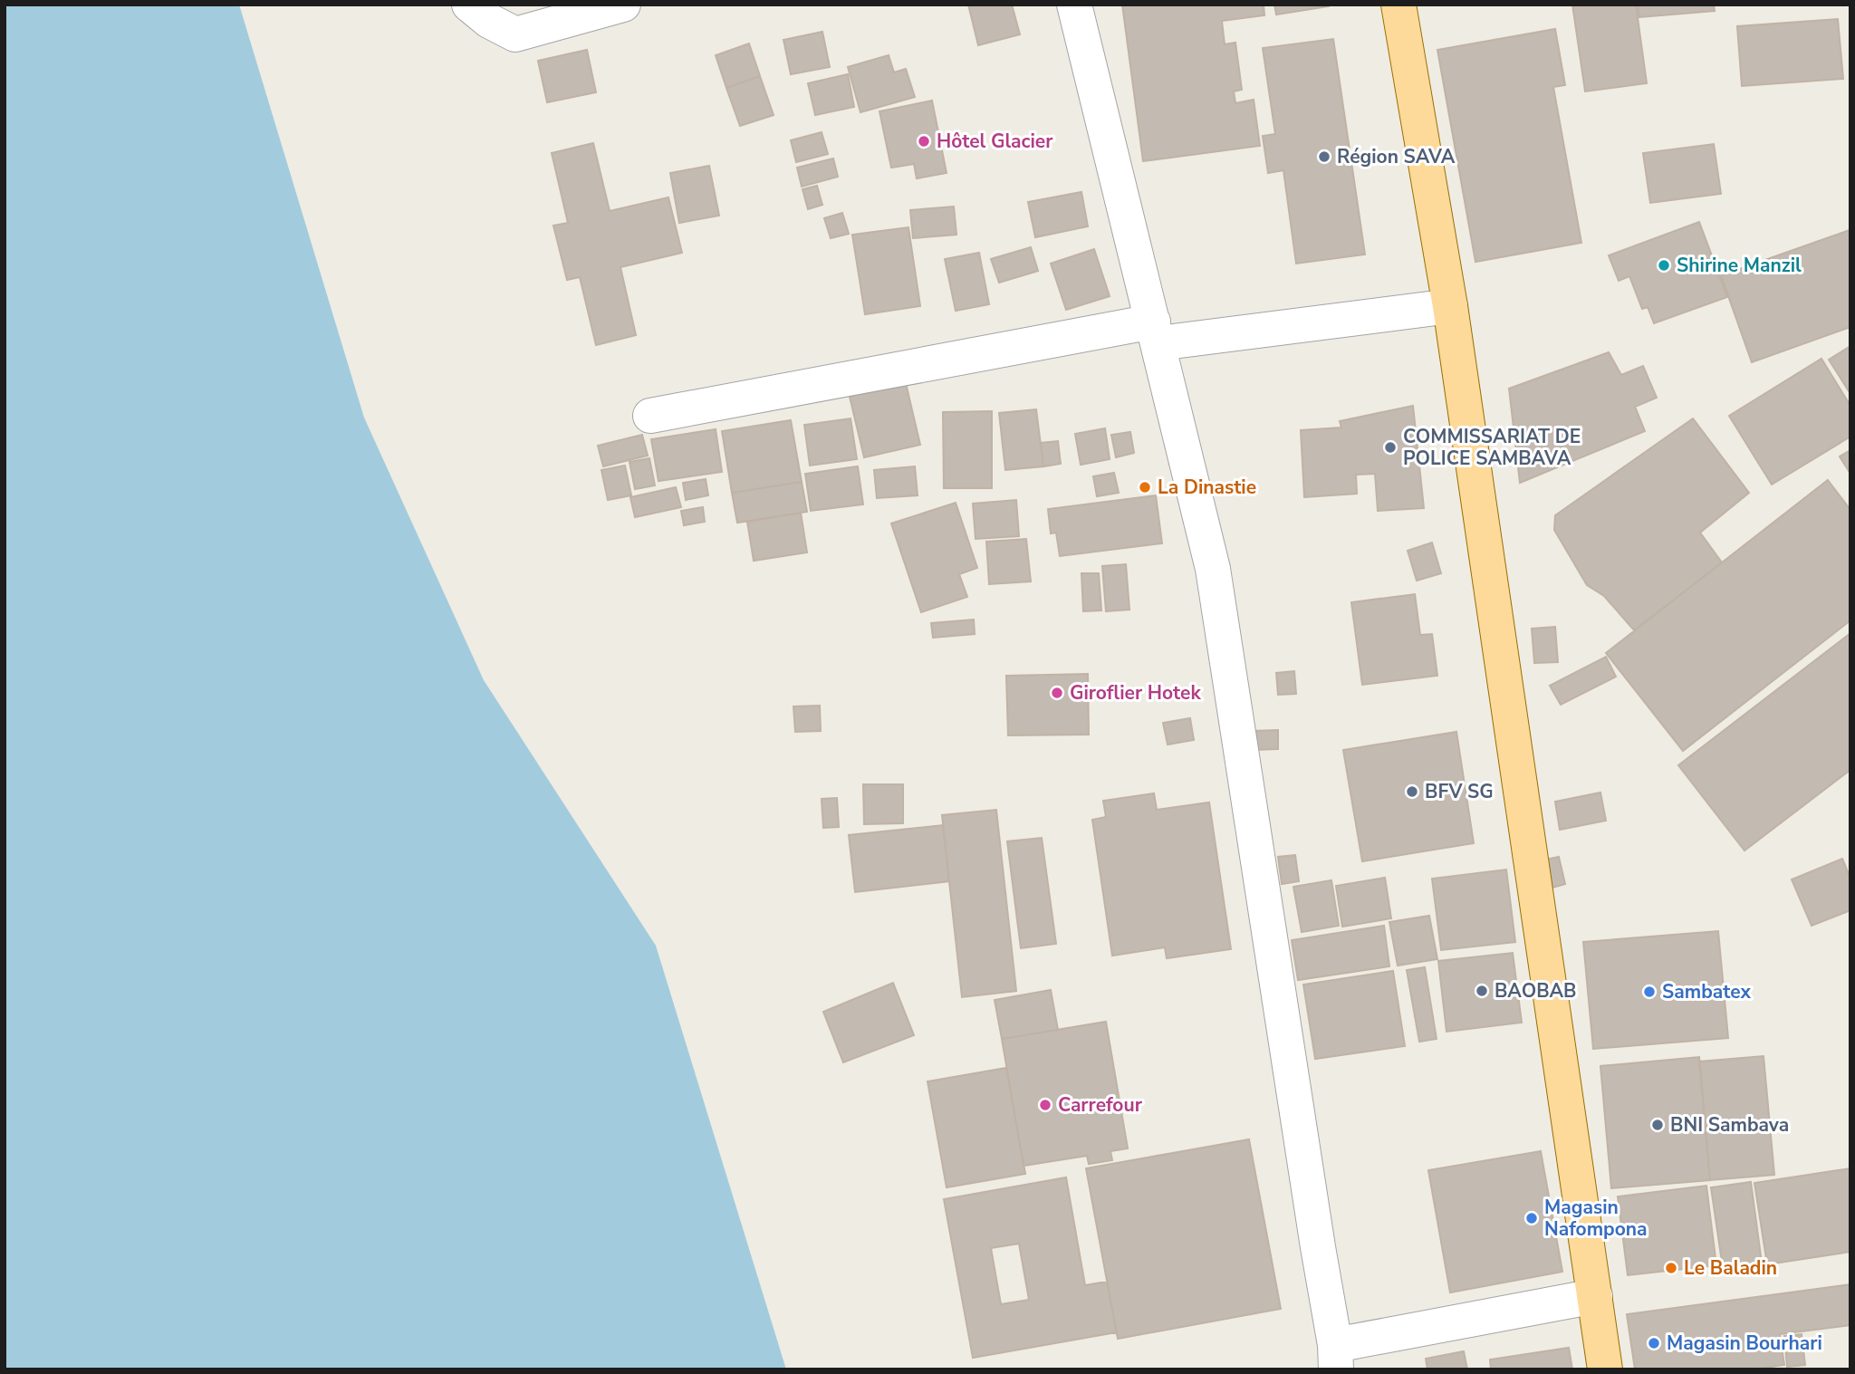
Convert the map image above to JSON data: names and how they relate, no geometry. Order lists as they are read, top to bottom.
{
  "places": [
    "Hôtel Glacier",
    "Région SAVA",
    "Shirine Manzil",
    "COMMISSARIAT DE POLICE SAMBAVA",
    "La Dinastie",
    "Giroflier Hotek",
    "BFV SG",
    "BAOBAB",
    "Sambatex",
    "Carrefour",
    "BNI Sambava",
    "Magasin Nafompona",
    "Le Baladin",
    "Magasin Bourhari"
  ]
}
